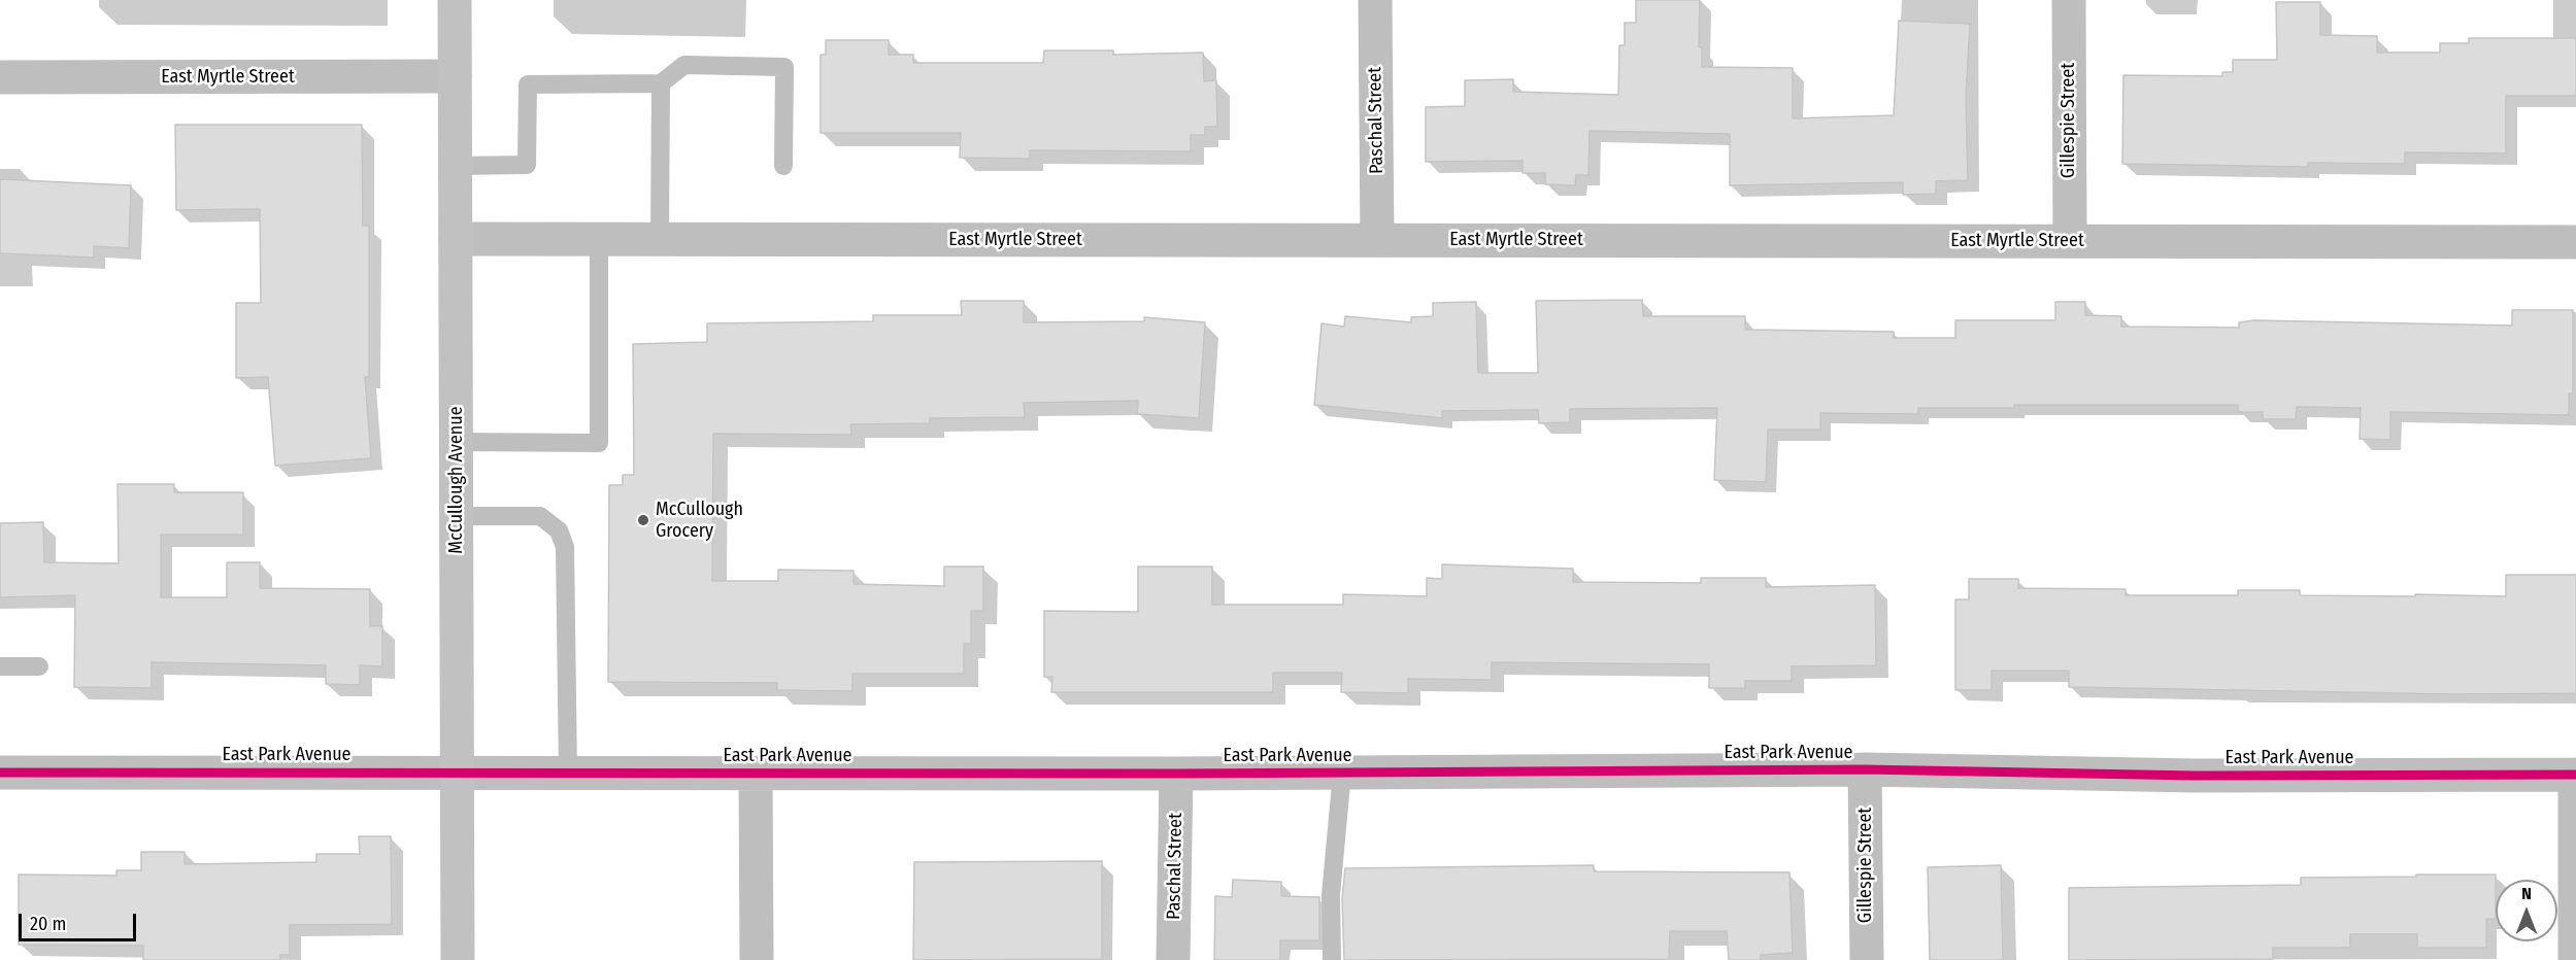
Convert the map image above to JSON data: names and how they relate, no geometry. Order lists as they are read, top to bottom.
{
  "streets": {
    "main road": ["McCullough Avenue"],
    "street": [
      "East Myrtle Street",
      "Paschal Street",
      "Gillespie Street",
      "East Park Avenue"
    ]
  },
  "crossings": [
    ["East Myrtle Street", "Paschal Street"],
    ["East Myrtle Street", "Gillespie Street"],
    ["East Myrtle Street", "McCullough Avenue"],
    ["Paschal Street", "East Park Avenue"],
    ["Gillespie Street", "East Park Avenue"],
    ["McCullough Avenue", "East Park Avenue"]
  ],
  "places": ["McCullough Grocery"],
  "scale_bar": "20 m",
  "north": "top"
}
